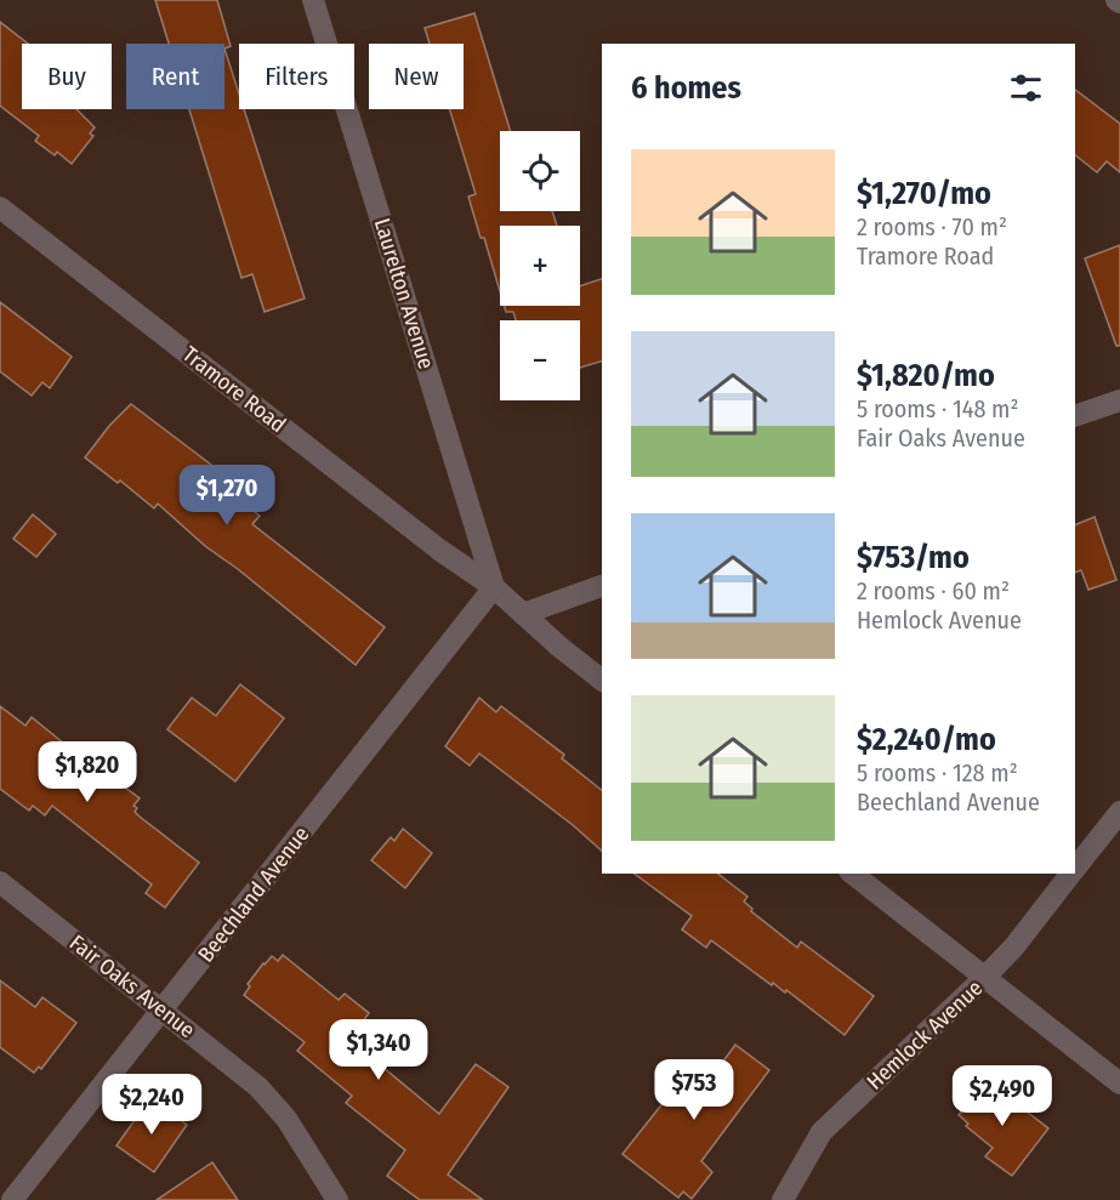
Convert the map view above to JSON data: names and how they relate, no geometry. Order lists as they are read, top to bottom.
{
  "streets": {
    "street": [
      "Laurelton Avenue",
      "Tramore Road",
      "Beechland Avenue",
      "Fair Oaks Avenue",
      "Hemlock Avenue"
    ]
  },
  "crossings": [
    ["Laurelton Avenue", "Tramore Road"],
    ["Laurelton Avenue", "Beechland Avenue"],
    ["Tramore Road", "Beechland Avenue"],
    ["Beechland Avenue", "Fair Oaks Avenue"]
  ],
  "page": {
    "chip": [
      "Buy",
      "Rent",
      "Filters",
      "New"
    ],
    "heading": "6 homes",
    "map_buttons": ["+", "−"],
    "list": [
      {
        "name": "$1,270/mo",
        "note": "2 rooms · 70 m² · Tramore Road"
      },
      {
        "name": "$1,820/mo",
        "note": "5 rooms · 148 m² · Fair Oaks Avenue"
      },
      {
        "name": "$753/mo",
        "note": "2 rooms · 60 m² · Hemlock Avenue"
      },
      {
        "name": "$2,240/mo",
        "note": "5 rooms · 128 m² · Beechland Avenue"
      }
    ],
    "price": [
      "$1,270",
      "$1,820",
      "$1,340",
      "$753",
      "$2,490",
      "$2,240"
    ]
  }
}
